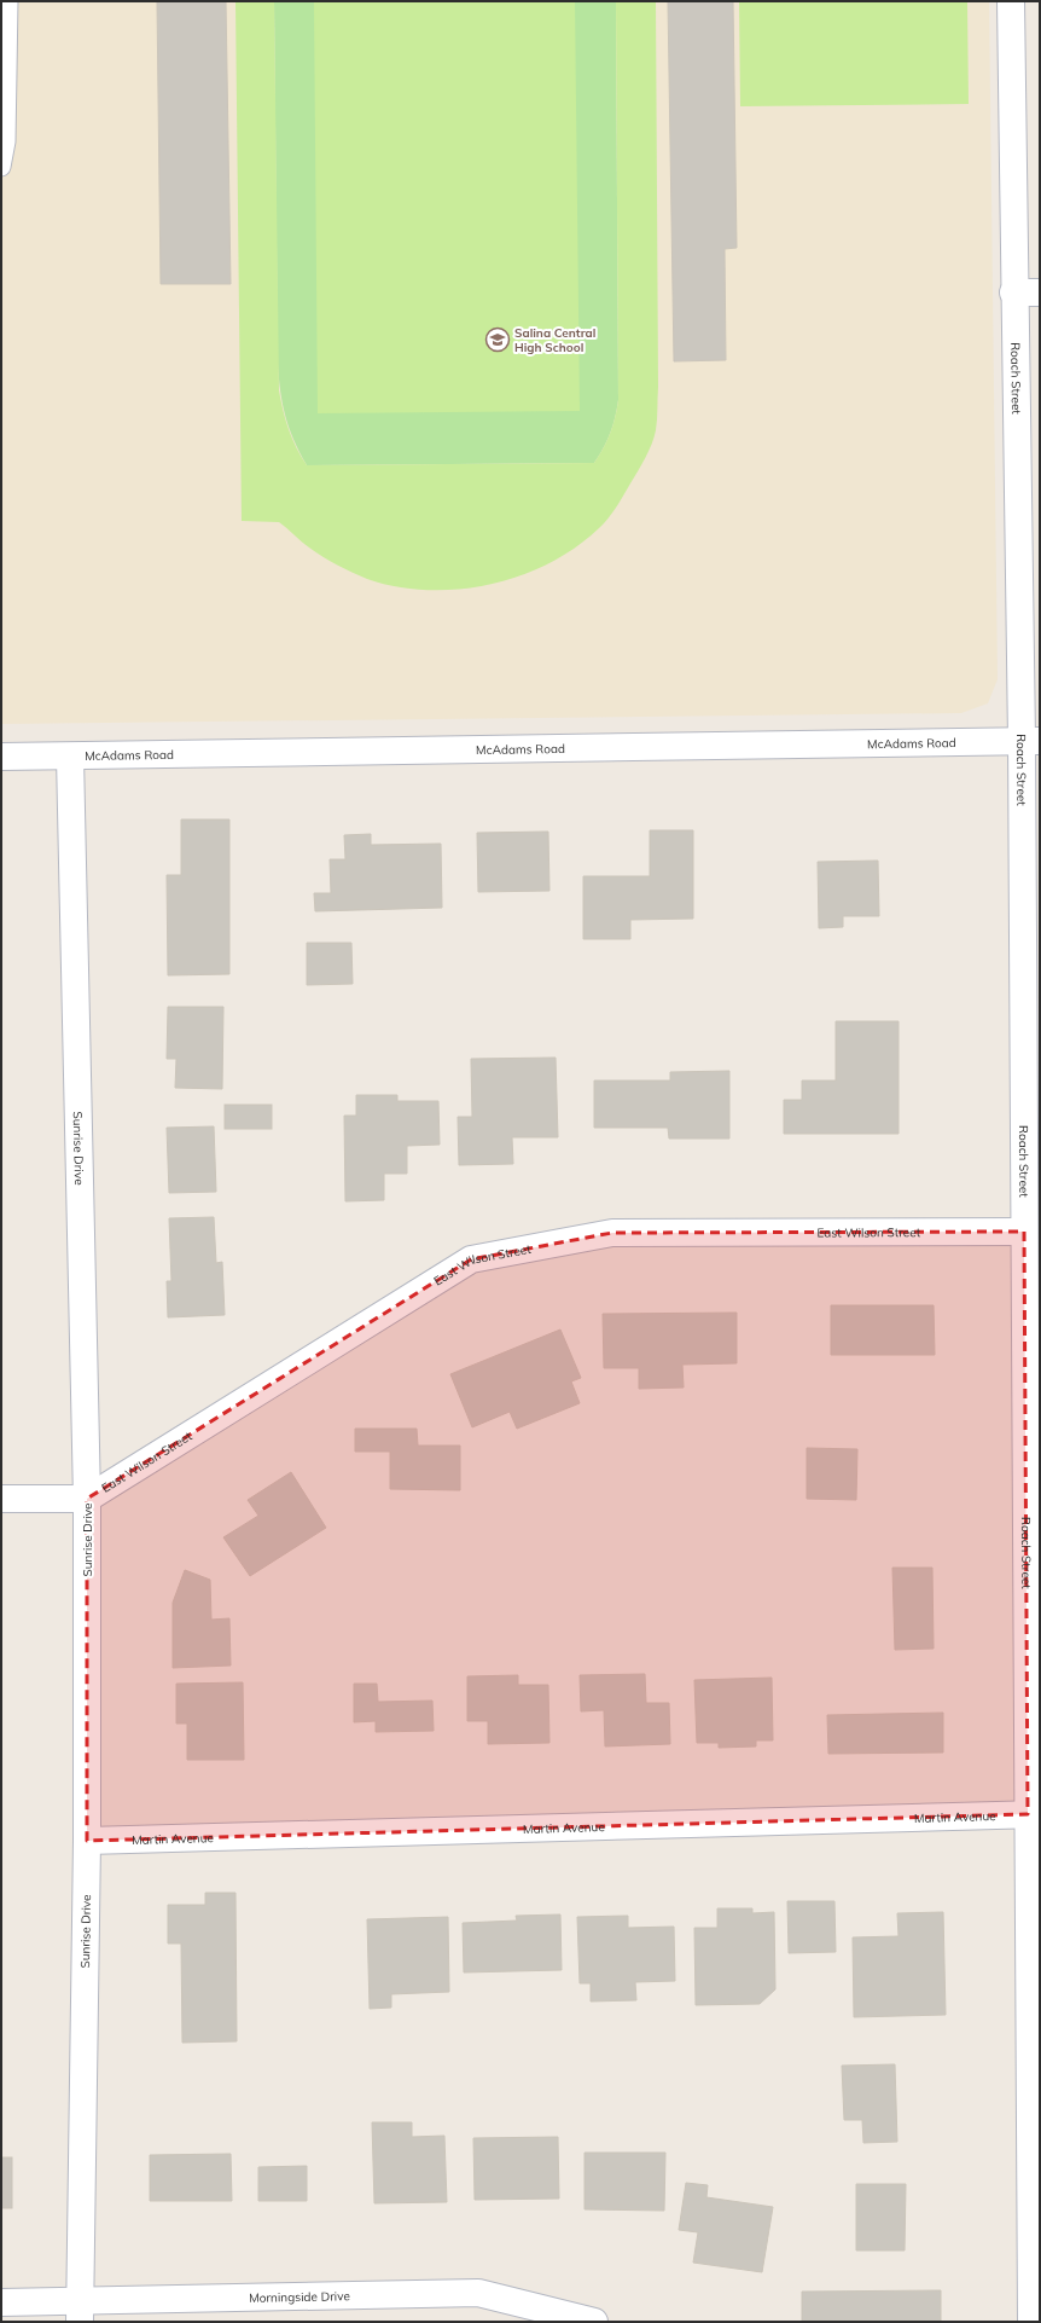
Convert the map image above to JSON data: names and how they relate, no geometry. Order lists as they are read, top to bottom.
{
  "streets": {
    "street": [
      "Roach Street",
      "McAdams Road",
      "Sunrise Drive",
      "East Wilson Street",
      "Martin Avenue",
      "Morningside Drive"
    ]
  },
  "crossings": [
    ["Roach Street", "McAdams Road"],
    ["Roach Street", "East Wilson Street"],
    ["Roach Street", "Martin Avenue"],
    ["McAdams Road", "Sunrise Drive"],
    ["Sunrise Drive", "East Wilson Street"],
    ["Sunrise Drive", "Martin Avenue"],
    ["Sunrise Drive", "Morningside Drive"]
  ],
  "places": {
    "school or university": ["Salina Central High School"]
  }
}
